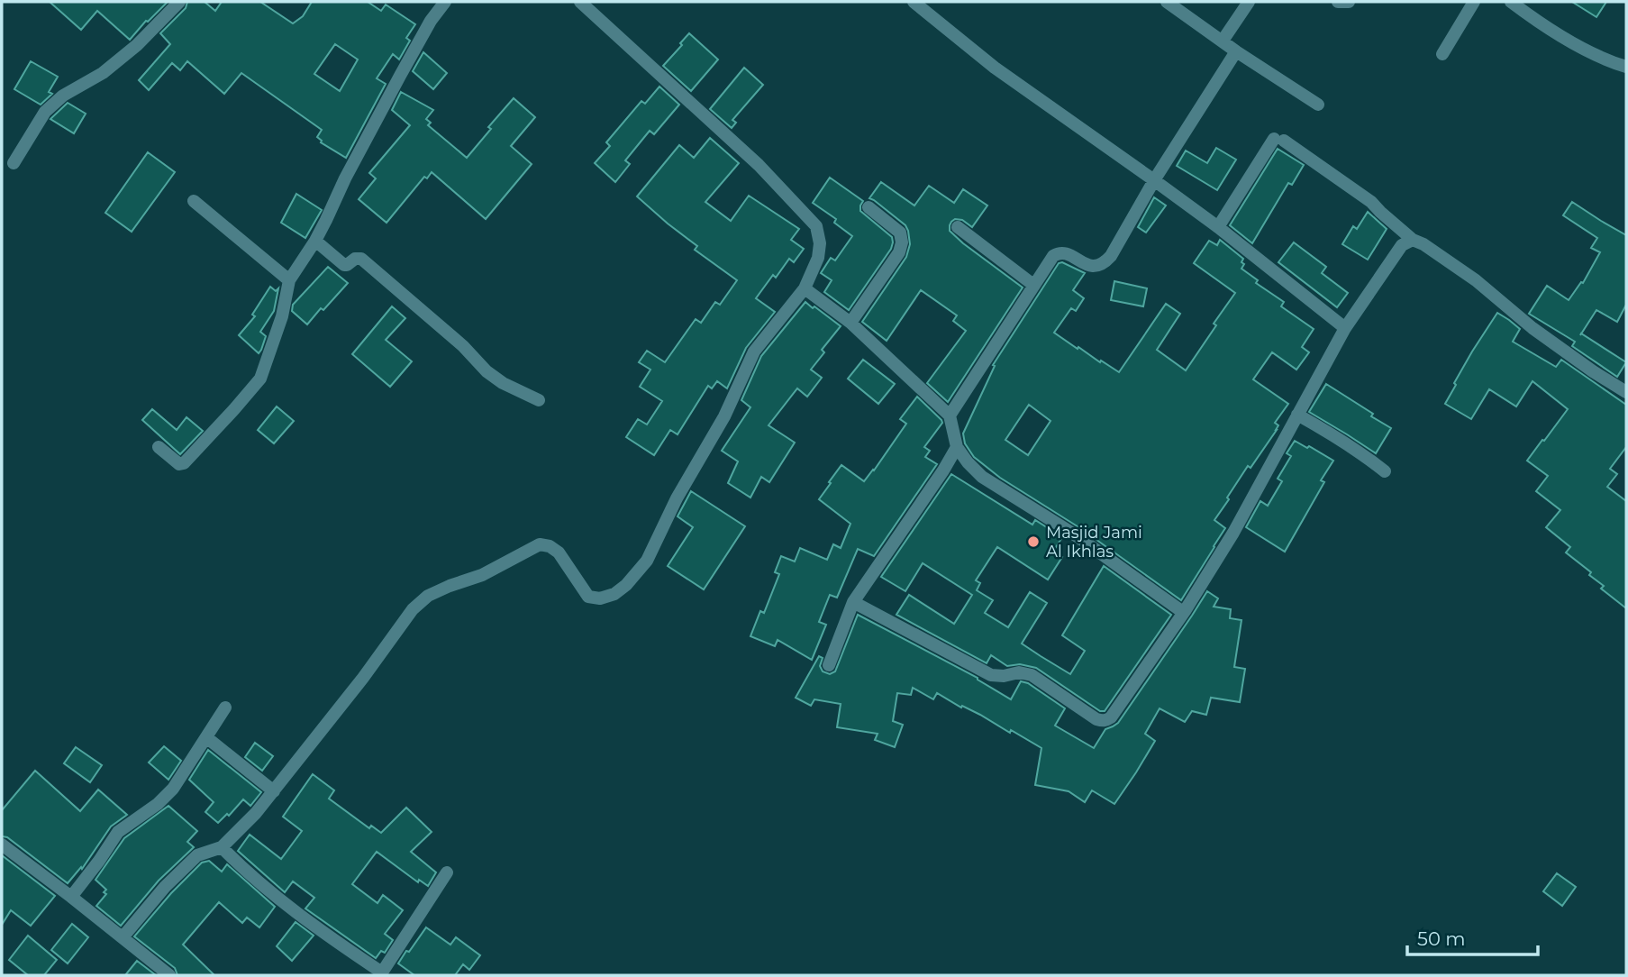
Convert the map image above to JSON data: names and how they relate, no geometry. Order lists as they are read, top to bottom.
{
  "places": ["Masjid Jami Al Ikhlas"],
  "scale_bar": "50 m"
}
